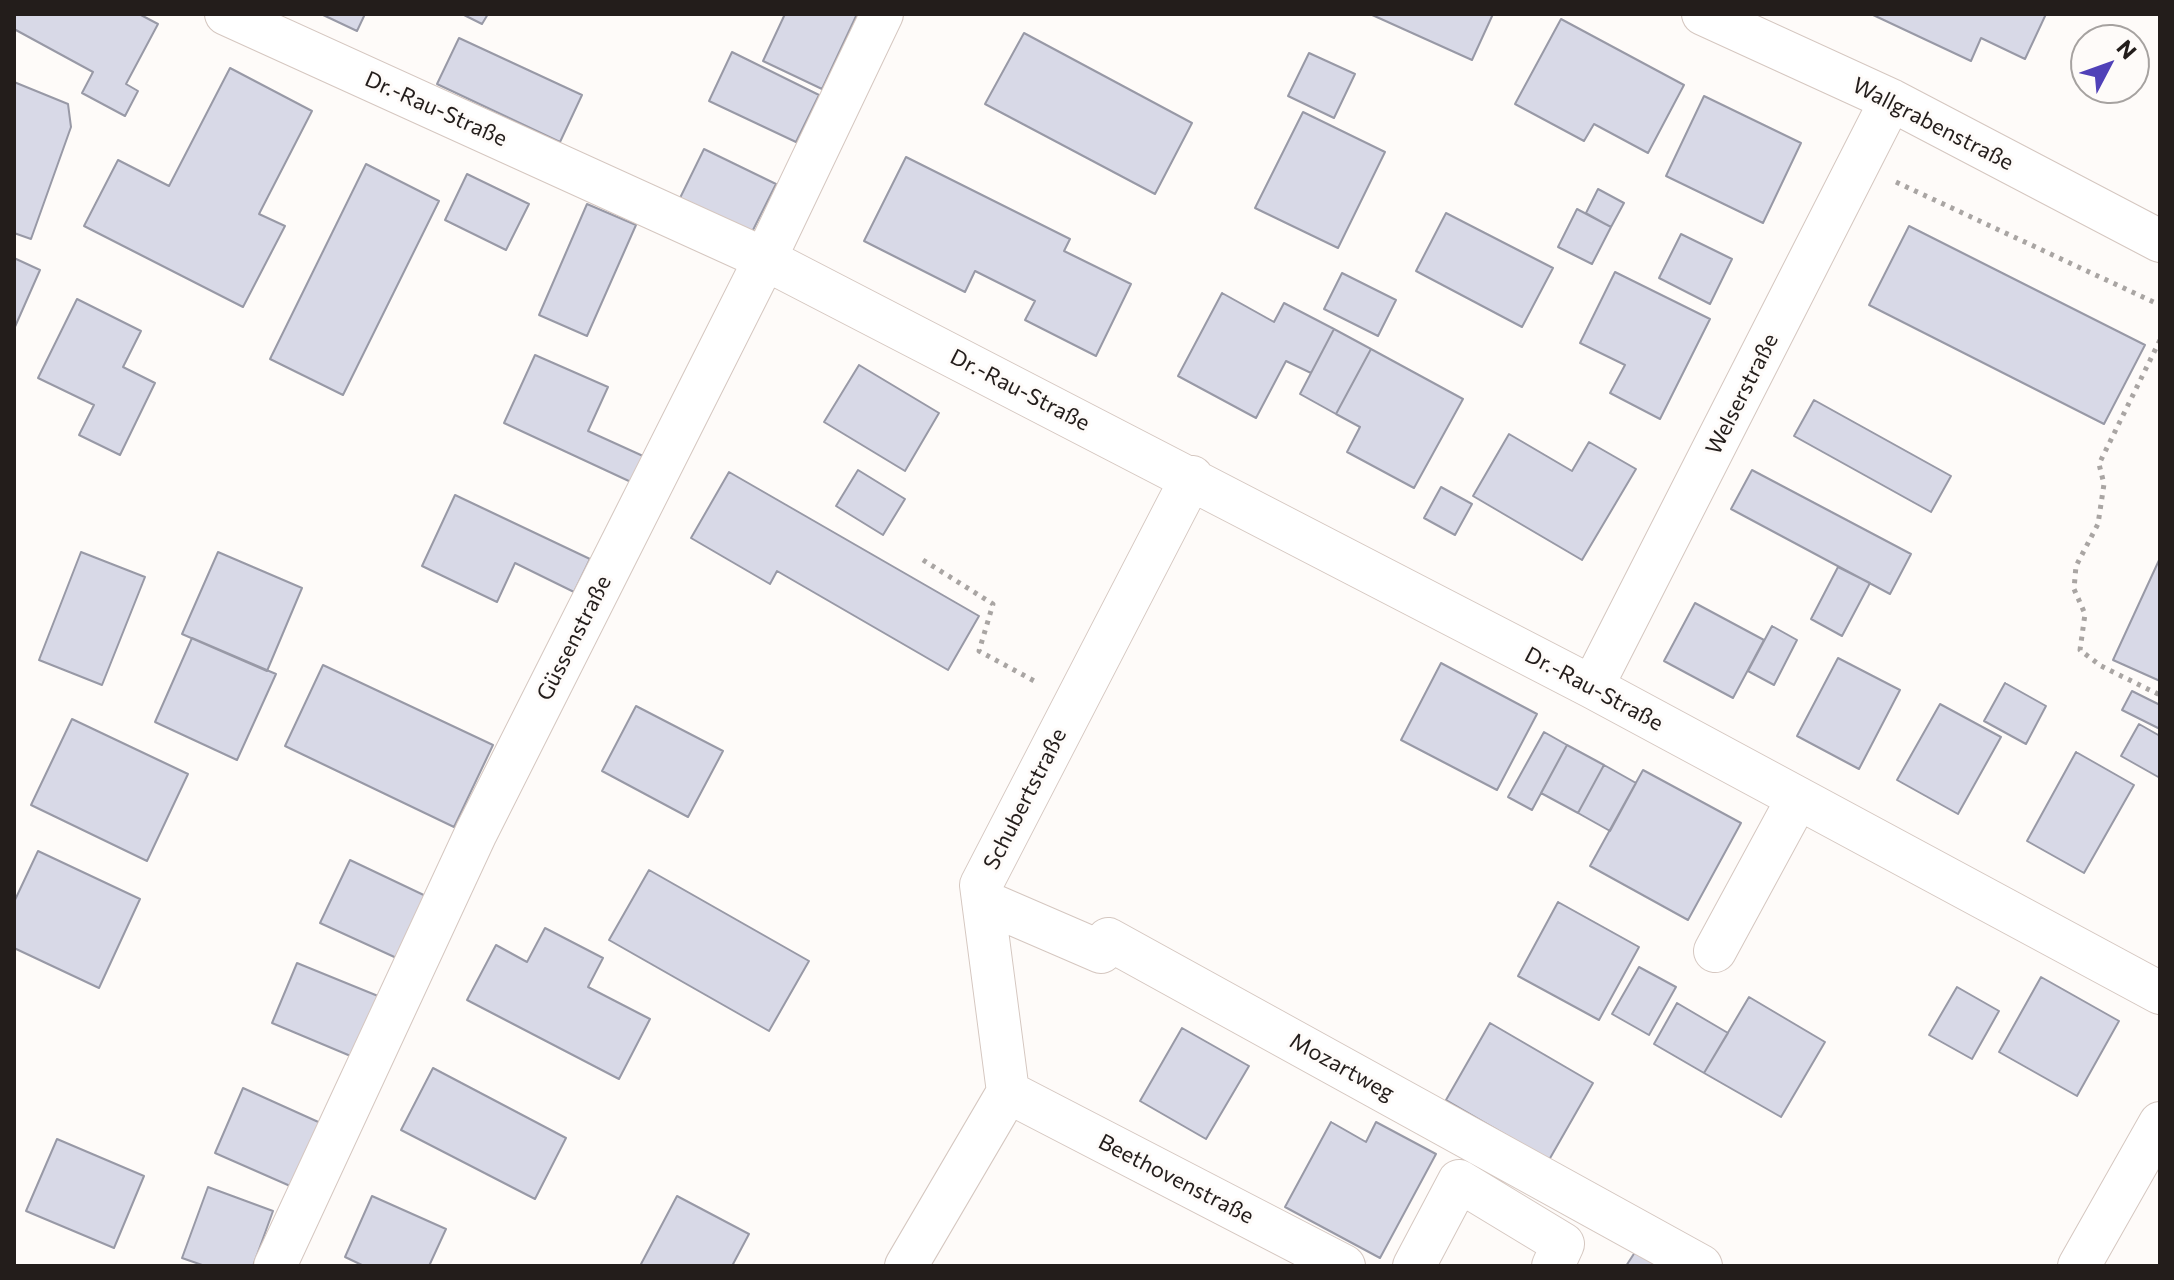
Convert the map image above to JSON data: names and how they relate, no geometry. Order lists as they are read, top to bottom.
{
  "streets": {
    "street": [
      "Dr.-Rau-Straße",
      "Wallgrabenstraße",
      "Welserstraße",
      "Güssenstraße",
      "Schubertstraße",
      "Mozartweg",
      "Beethovenstraße"
    ]
  },
  "crossings": [
    ["Dr.-Rau-Straße", "Welserstraße"],
    ["Dr.-Rau-Straße", "Güssenstraße"],
    ["Dr.-Rau-Straße", "Schubertstraße"],
    ["Wallgrabenstraße", "Welserstraße"],
    ["Schubertstraße", "Mozartweg"],
    ["Schubertstraße", "Beethovenstraße"]
  ],
  "north": "top right"
}
